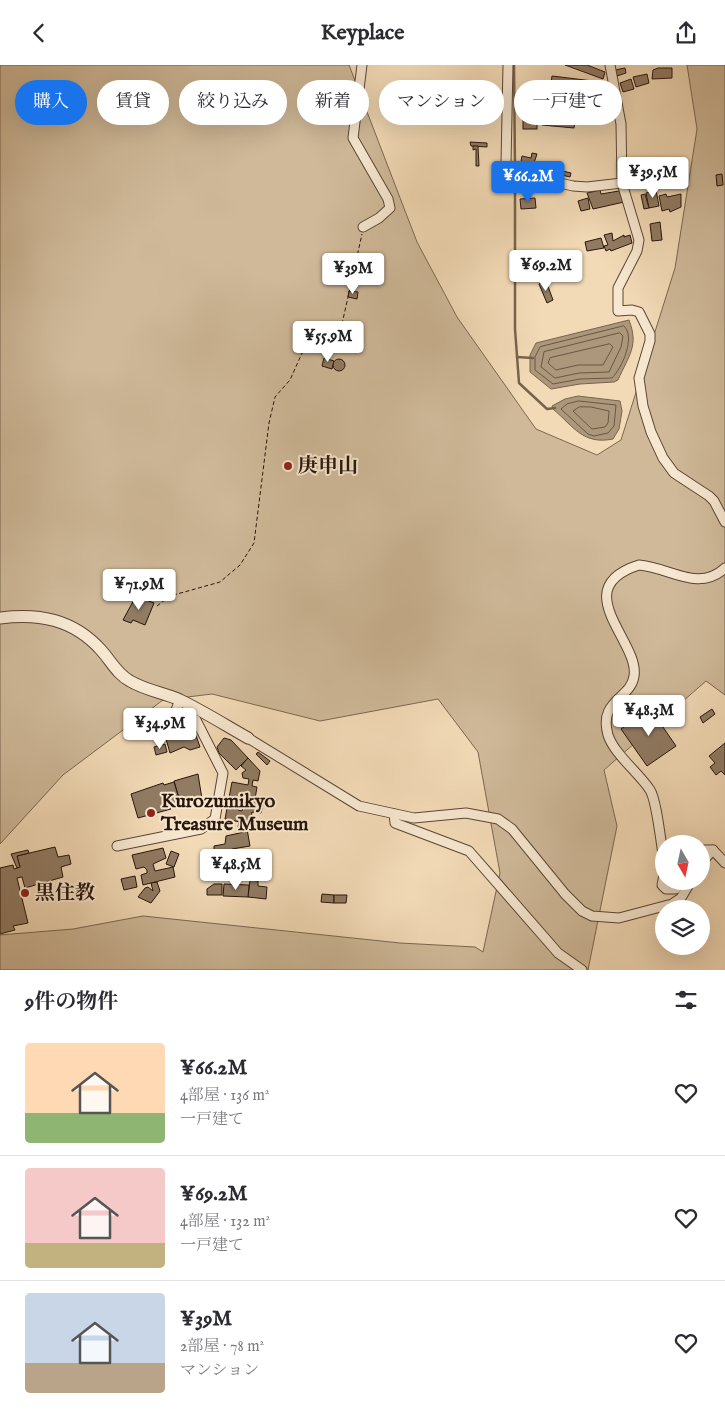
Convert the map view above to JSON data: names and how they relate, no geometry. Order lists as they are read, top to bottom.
{
  "places": ["庚申山", "Kurozumikyo Treasure Museum", "黒住教"],
  "north": "bottom",
  "page": {
    "header": "Keyplace",
    "chip": [
      "購入",
      "賃貸",
      "絞り込み",
      "新着",
      "マンション",
      "一戸建て"
    ],
    "price": [
      "¥39.5M",
      "¥66.2M",
      "¥69.2M",
      "¥39M",
      "¥55.9M",
      "¥71.9M",
      "¥48.3M",
      "¥34.9M",
      "¥48.5M"
    ],
    "heading": "9件の物件",
    "list": [
      {
        "name": "¥66.2M",
        "note": "4部屋 · 136 m² · 一戸建て"
      },
      {
        "name": "¥69.2M",
        "note": "4部屋 · 132 m² · 一戸建て"
      },
      {
        "name": "¥39M",
        "note": "2部屋 · 78 m² · マンション"
      }
    ]
  }
}
